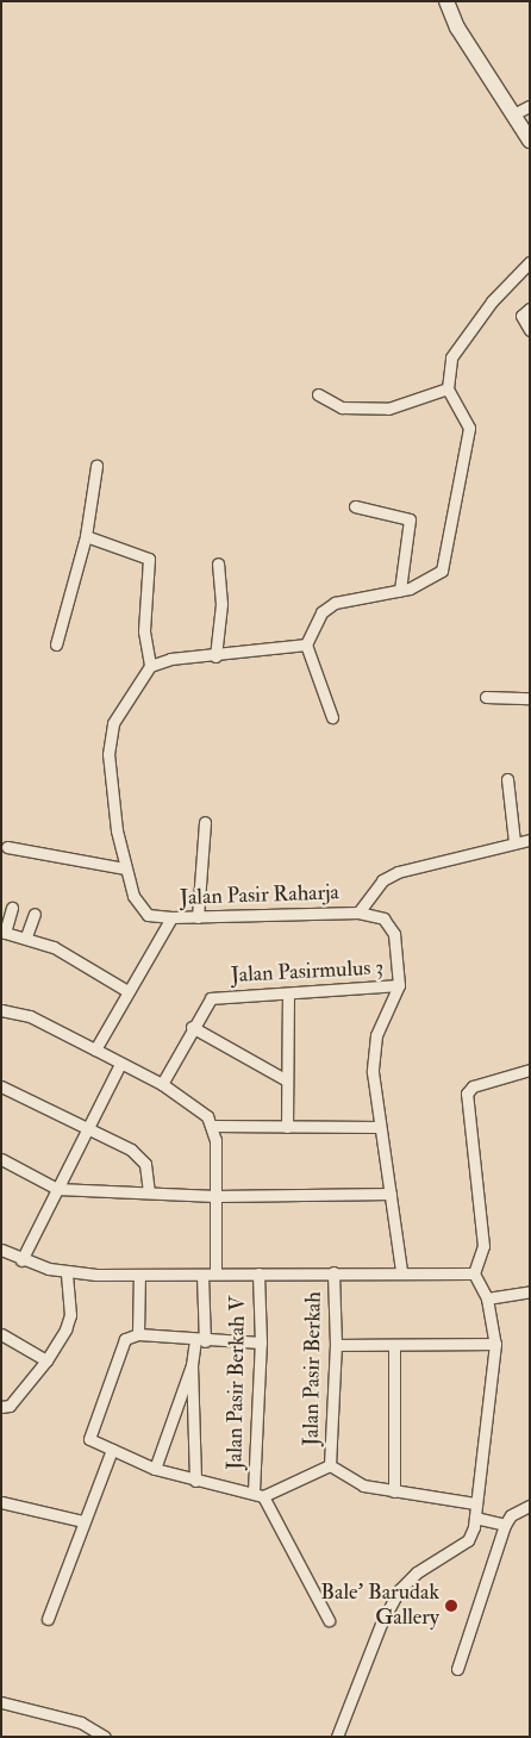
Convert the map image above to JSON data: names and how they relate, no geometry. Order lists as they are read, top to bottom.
{
  "streets": {
    "street": [
      "Jalan Pasir Raharja",
      "Jalan Pasirmulus 3",
      "Jalan Pasir Berkah",
      "Jalan Pasir Berkah V"
    ]
  },
  "places": ["Bale' Barudak Gallery"]
}
